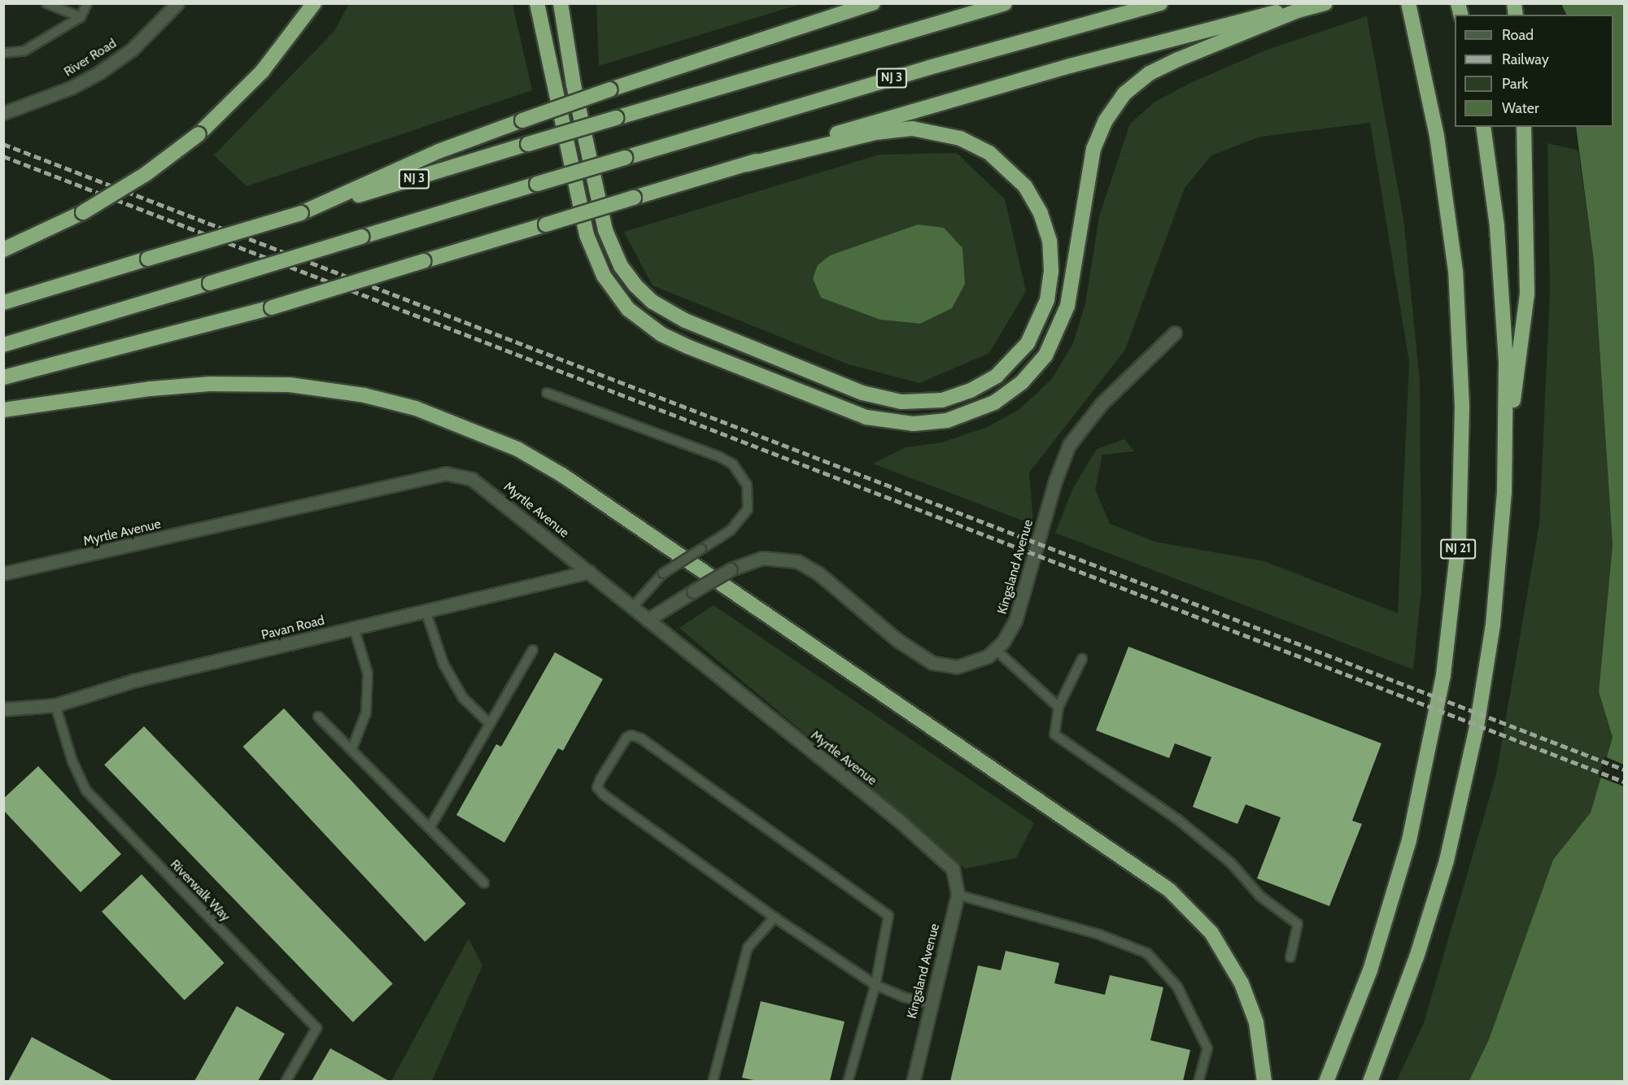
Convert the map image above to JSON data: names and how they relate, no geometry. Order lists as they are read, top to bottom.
{
  "streets": {
    "highway": ["NJ 3", "NJ 21"],
    "street": [
      "River Road",
      "Myrtle Avenue",
      "Kingsland Avenue",
      "Pavan Road"
    ],
    "lane": ["Riverwalk Way"]
  },
  "crossings": [
    ["Myrtle Avenue", "Kingsland Avenue"],
    ["Myrtle Avenue", "Pavan Road"],
    ["Pavan Road", "Riverwalk Way"]
  ],
  "legend": [
    "Road",
    "Railway",
    "Park",
    "Water"
  ]
}
